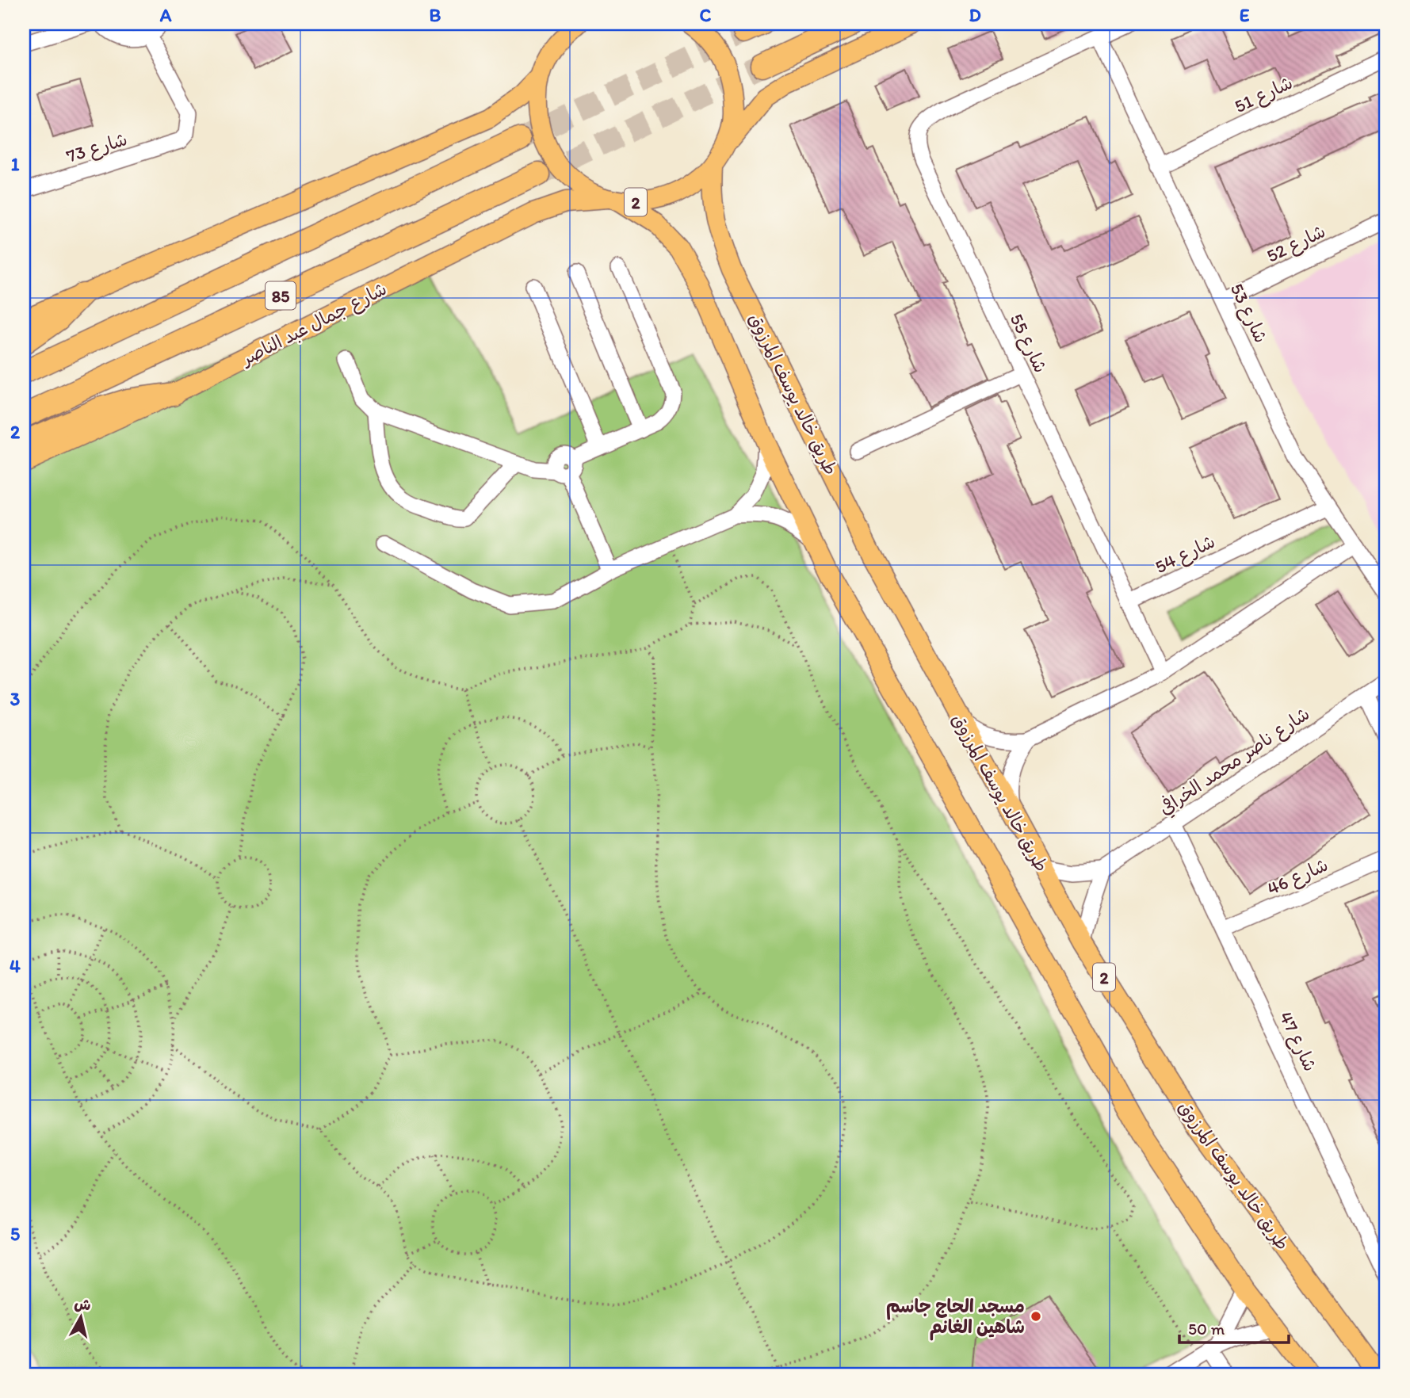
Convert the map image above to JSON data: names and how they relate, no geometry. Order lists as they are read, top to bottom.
{
  "streets": {
    "highway": ["85", "شارع جمال عبد الناصر"],
    "main road": ["2", "طريق خالد يوسف المرزوق"],
    "street": [
      "شارع 51",
      "شارع 73",
      "شارع 52",
      "شارع 53",
      "شارع 55",
      "شارع 54",
      "شارع ناصر محمد الخرافي",
      "شارع 46",
      "شارع 47"
    ]
  },
  "crossings": [
    ["شارع 51", "شارع 53"],
    ["2", "شارع جمال عبد الناصر"],
    ["2", "طريق خالد يوسف المرزوق"],
    ["شارع 52", "شارع 53"],
    ["شارع 53", "شارع 55"],
    ["شارع 53", "شارع 54"],
    ["شارع 55", "شارع 54"],
    ["طريق خالد يوسف المرزوق", "شارع ناصر محمد الخرافي"],
    ["شارع ناصر محمد الخرافي", "شارع 47"],
    ["شارع 46", "شارع 47"]
  ],
  "places": ["مسجد الحاج جاسم شاهين الغانم"],
  "scale_bar": "50 m",
  "north": "top",
  "grid": {
    "columns": [
      "A",
      "B",
      "C",
      "D",
      "E"
    ],
    "rows": [
      "1",
      "2",
      "3",
      "4",
      "5"
    ]
  }
}
